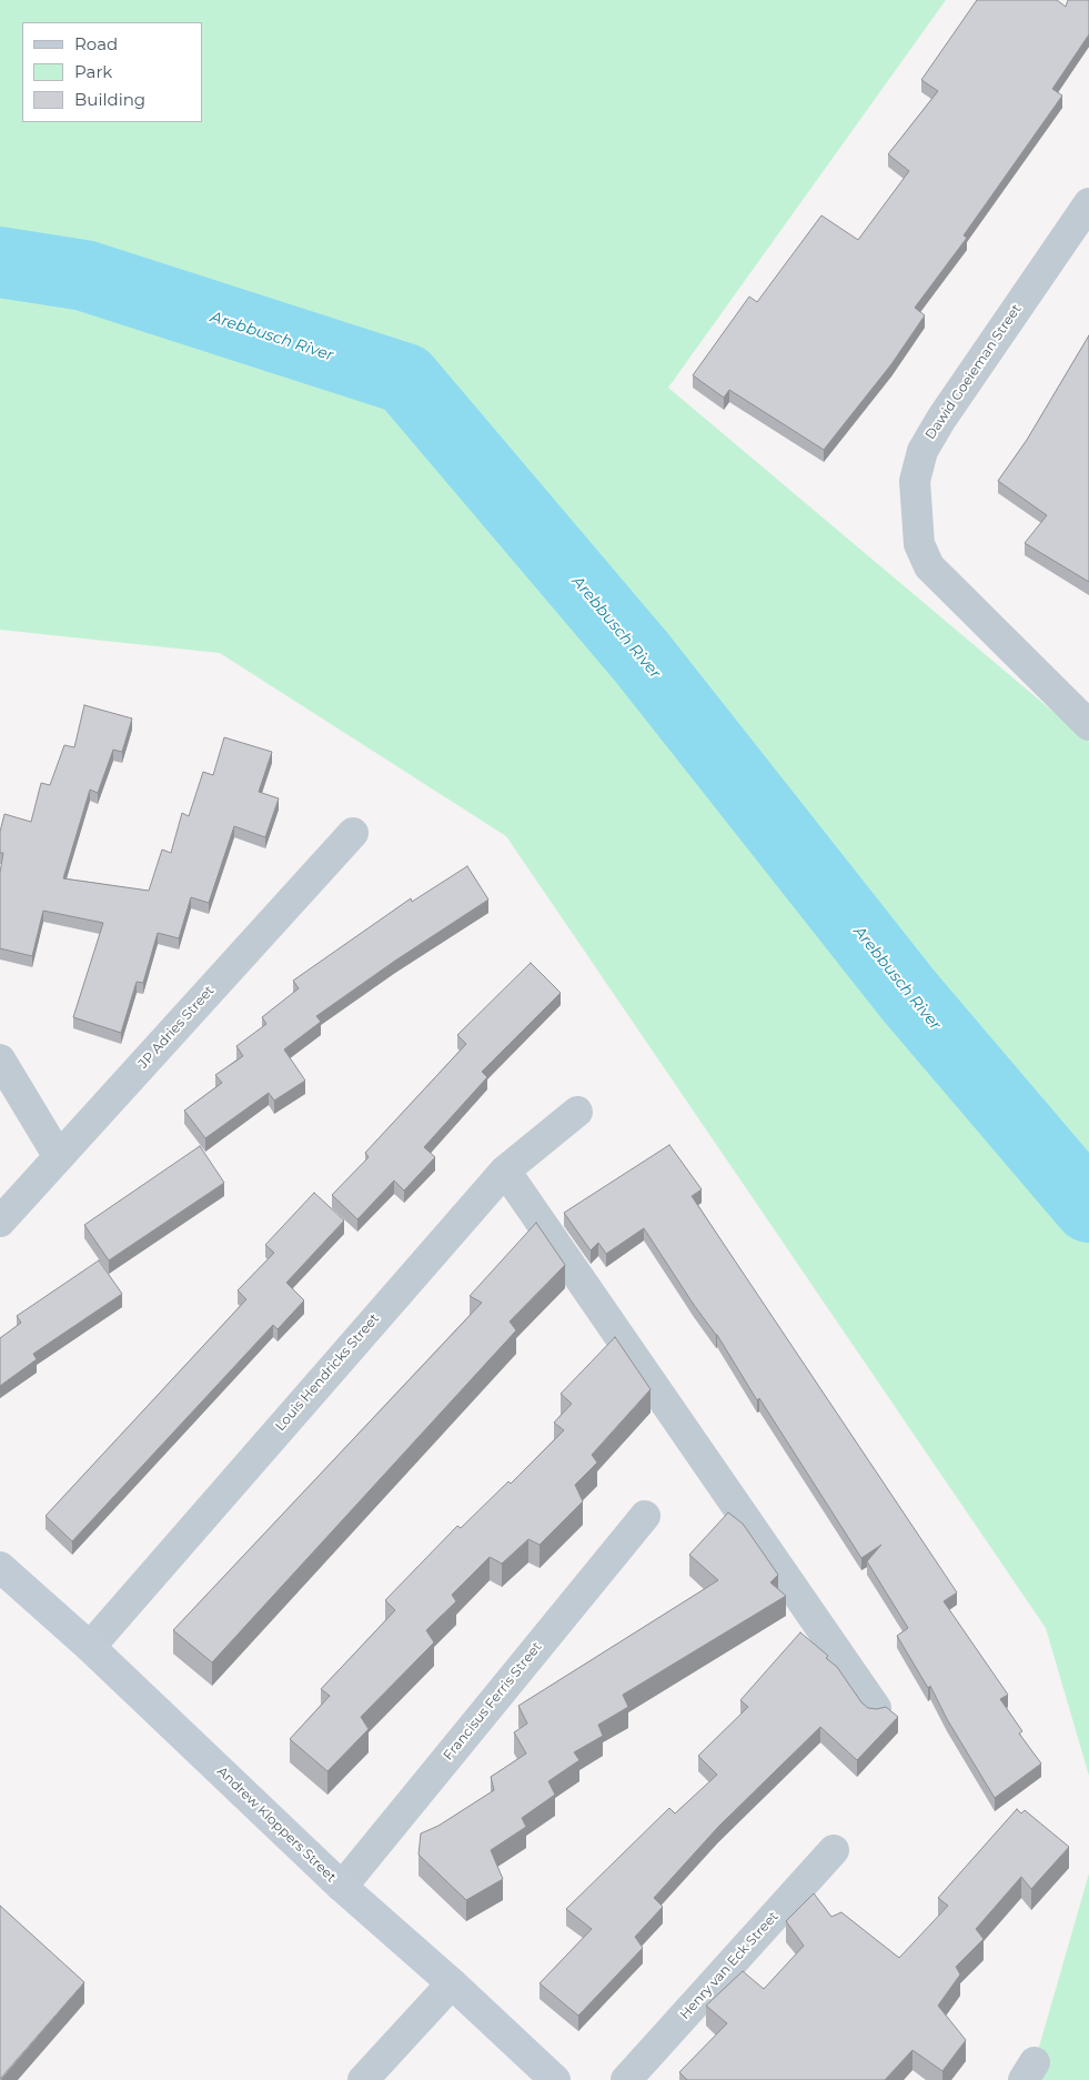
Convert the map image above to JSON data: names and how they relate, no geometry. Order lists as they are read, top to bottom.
{
  "streets": {
    "street": [
      "Dawid Goeieman Street",
      "JP Adries Street",
      "Louis Hendricks Street",
      "Francisus Ferris Street",
      "Andrew Kloppers Street",
      "Henry van Eck Street"
    ]
  },
  "crossings": [
    ["Louis Hendricks Street", "Andrew Kloppers Street"],
    ["Francisus Ferris Street", "Andrew Kloppers Street"]
  ],
  "water": ["Arebbusch River"],
  "legend": ["Road", "Park", "Building"]
}
